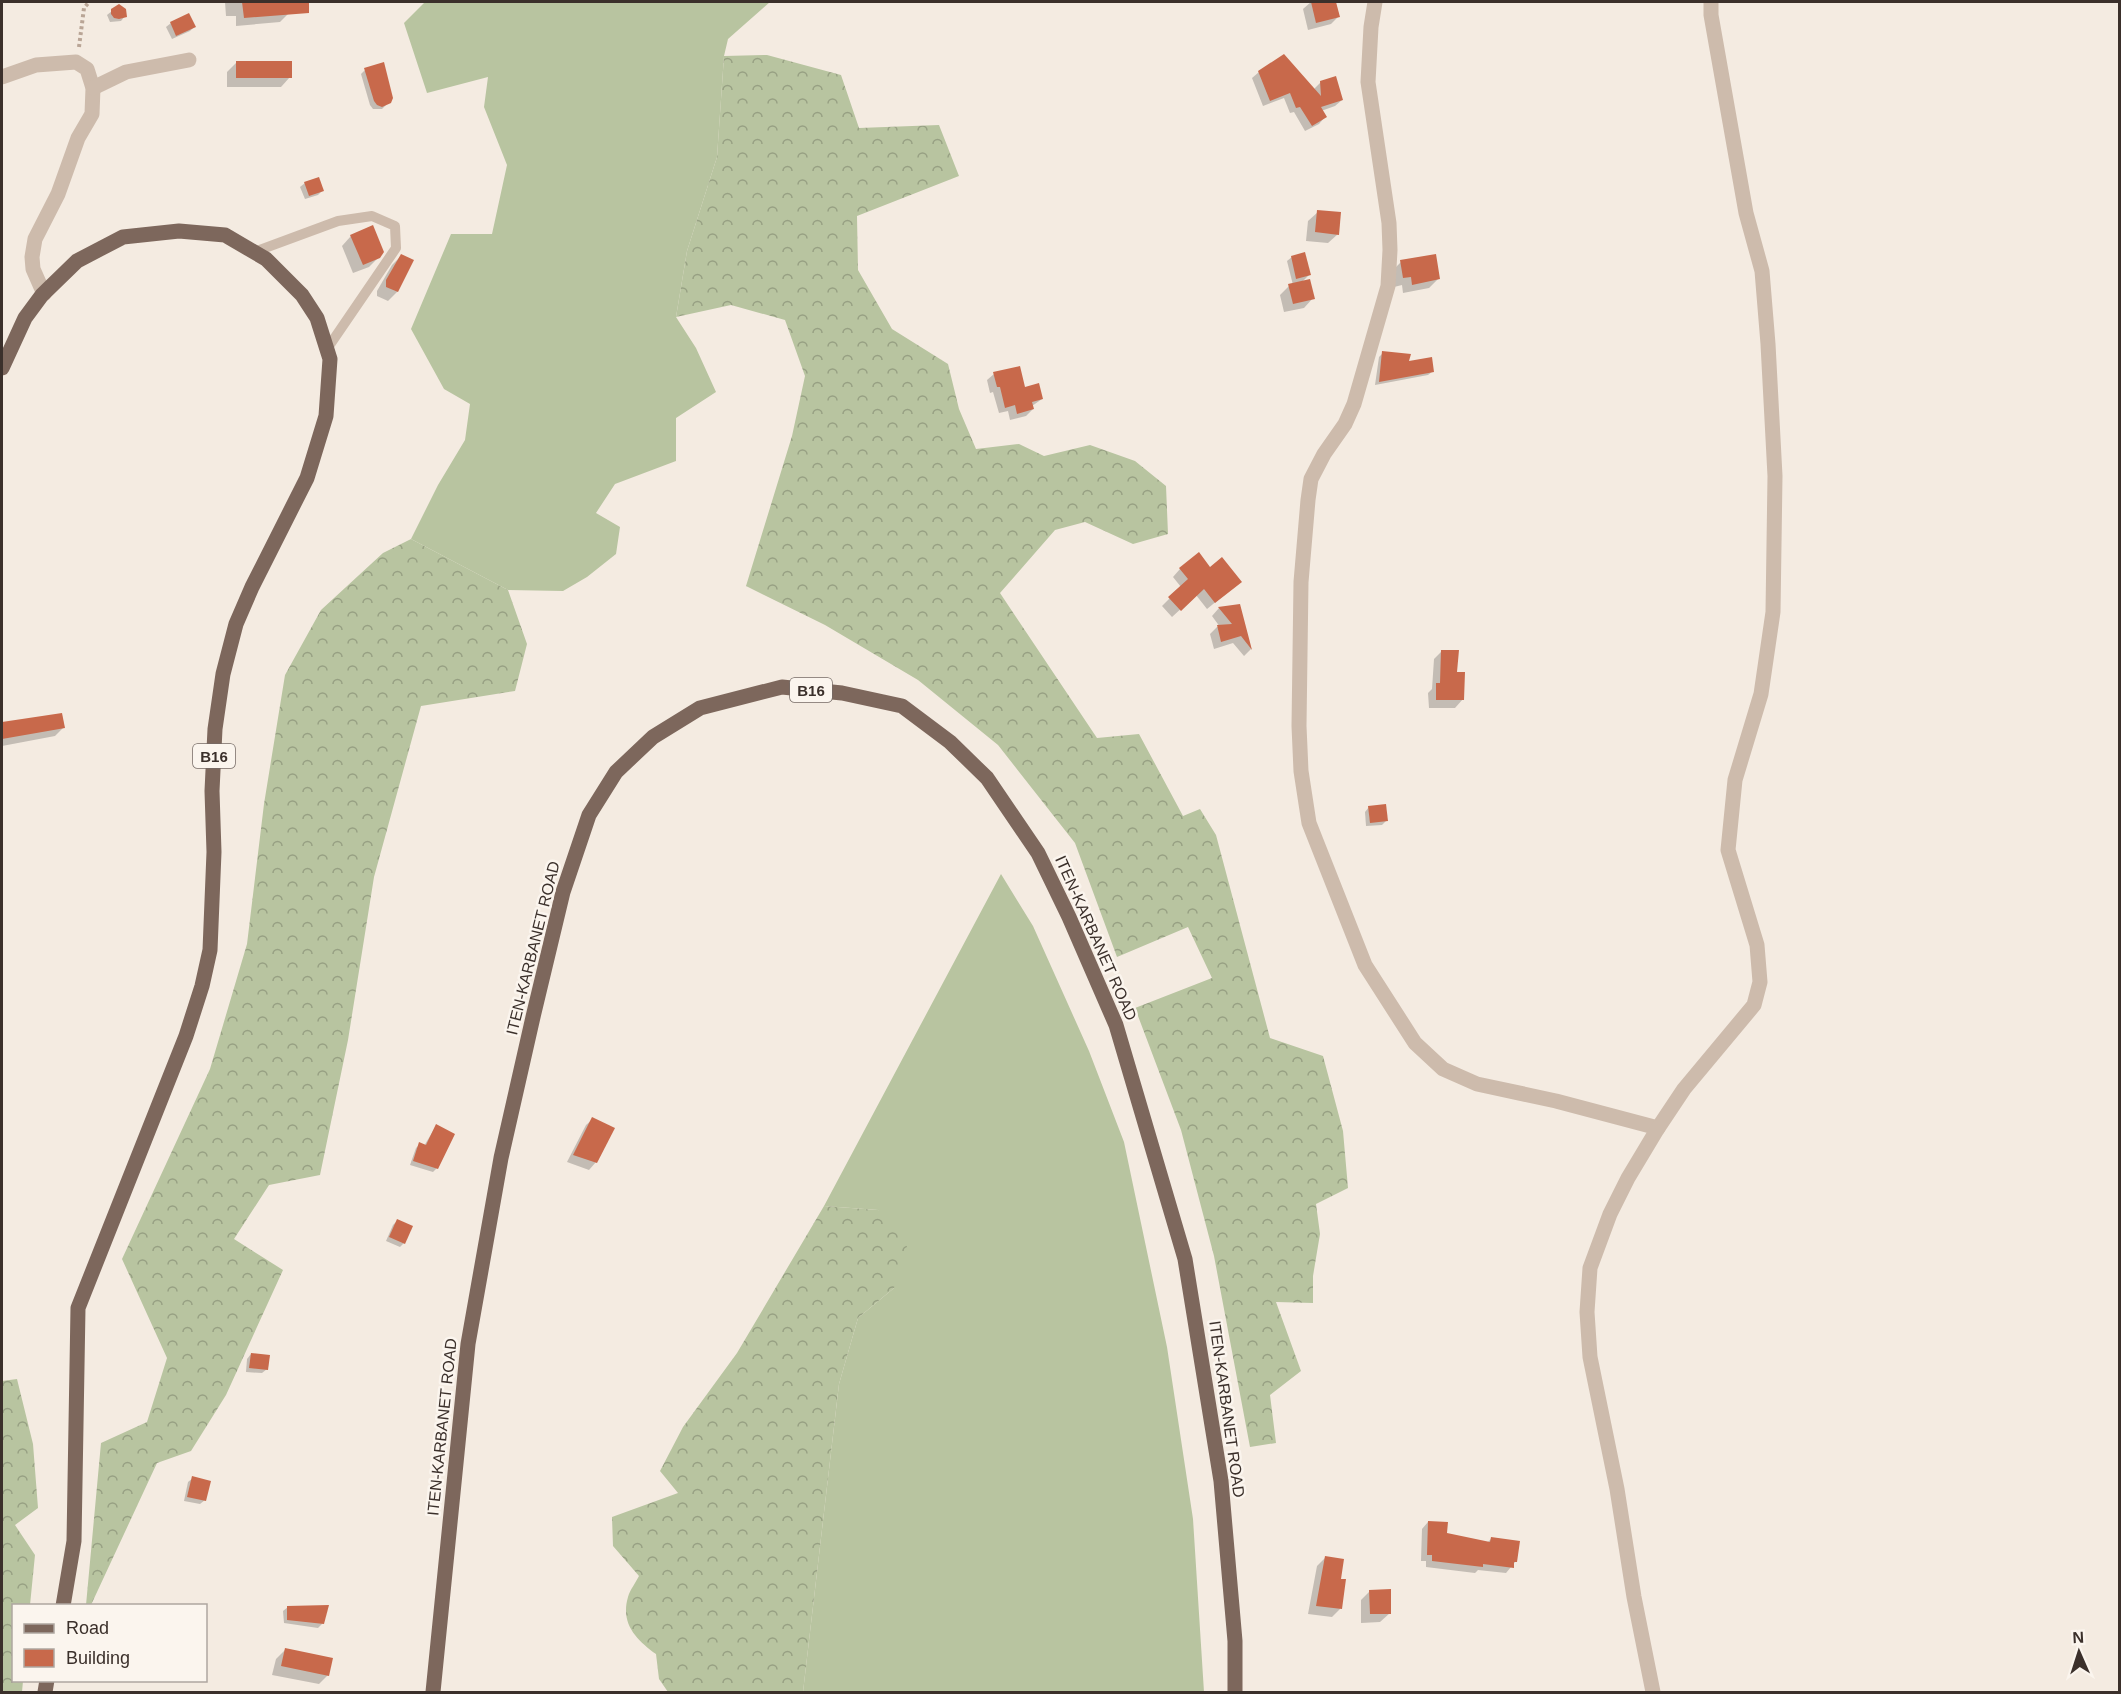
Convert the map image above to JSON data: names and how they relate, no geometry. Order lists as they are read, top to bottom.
{
  "streets": {
    "main road": ["B16", "ITEN-KARBANET ROAD"]
  },
  "legend": ["Road", "Building"],
  "north": "top"
}
